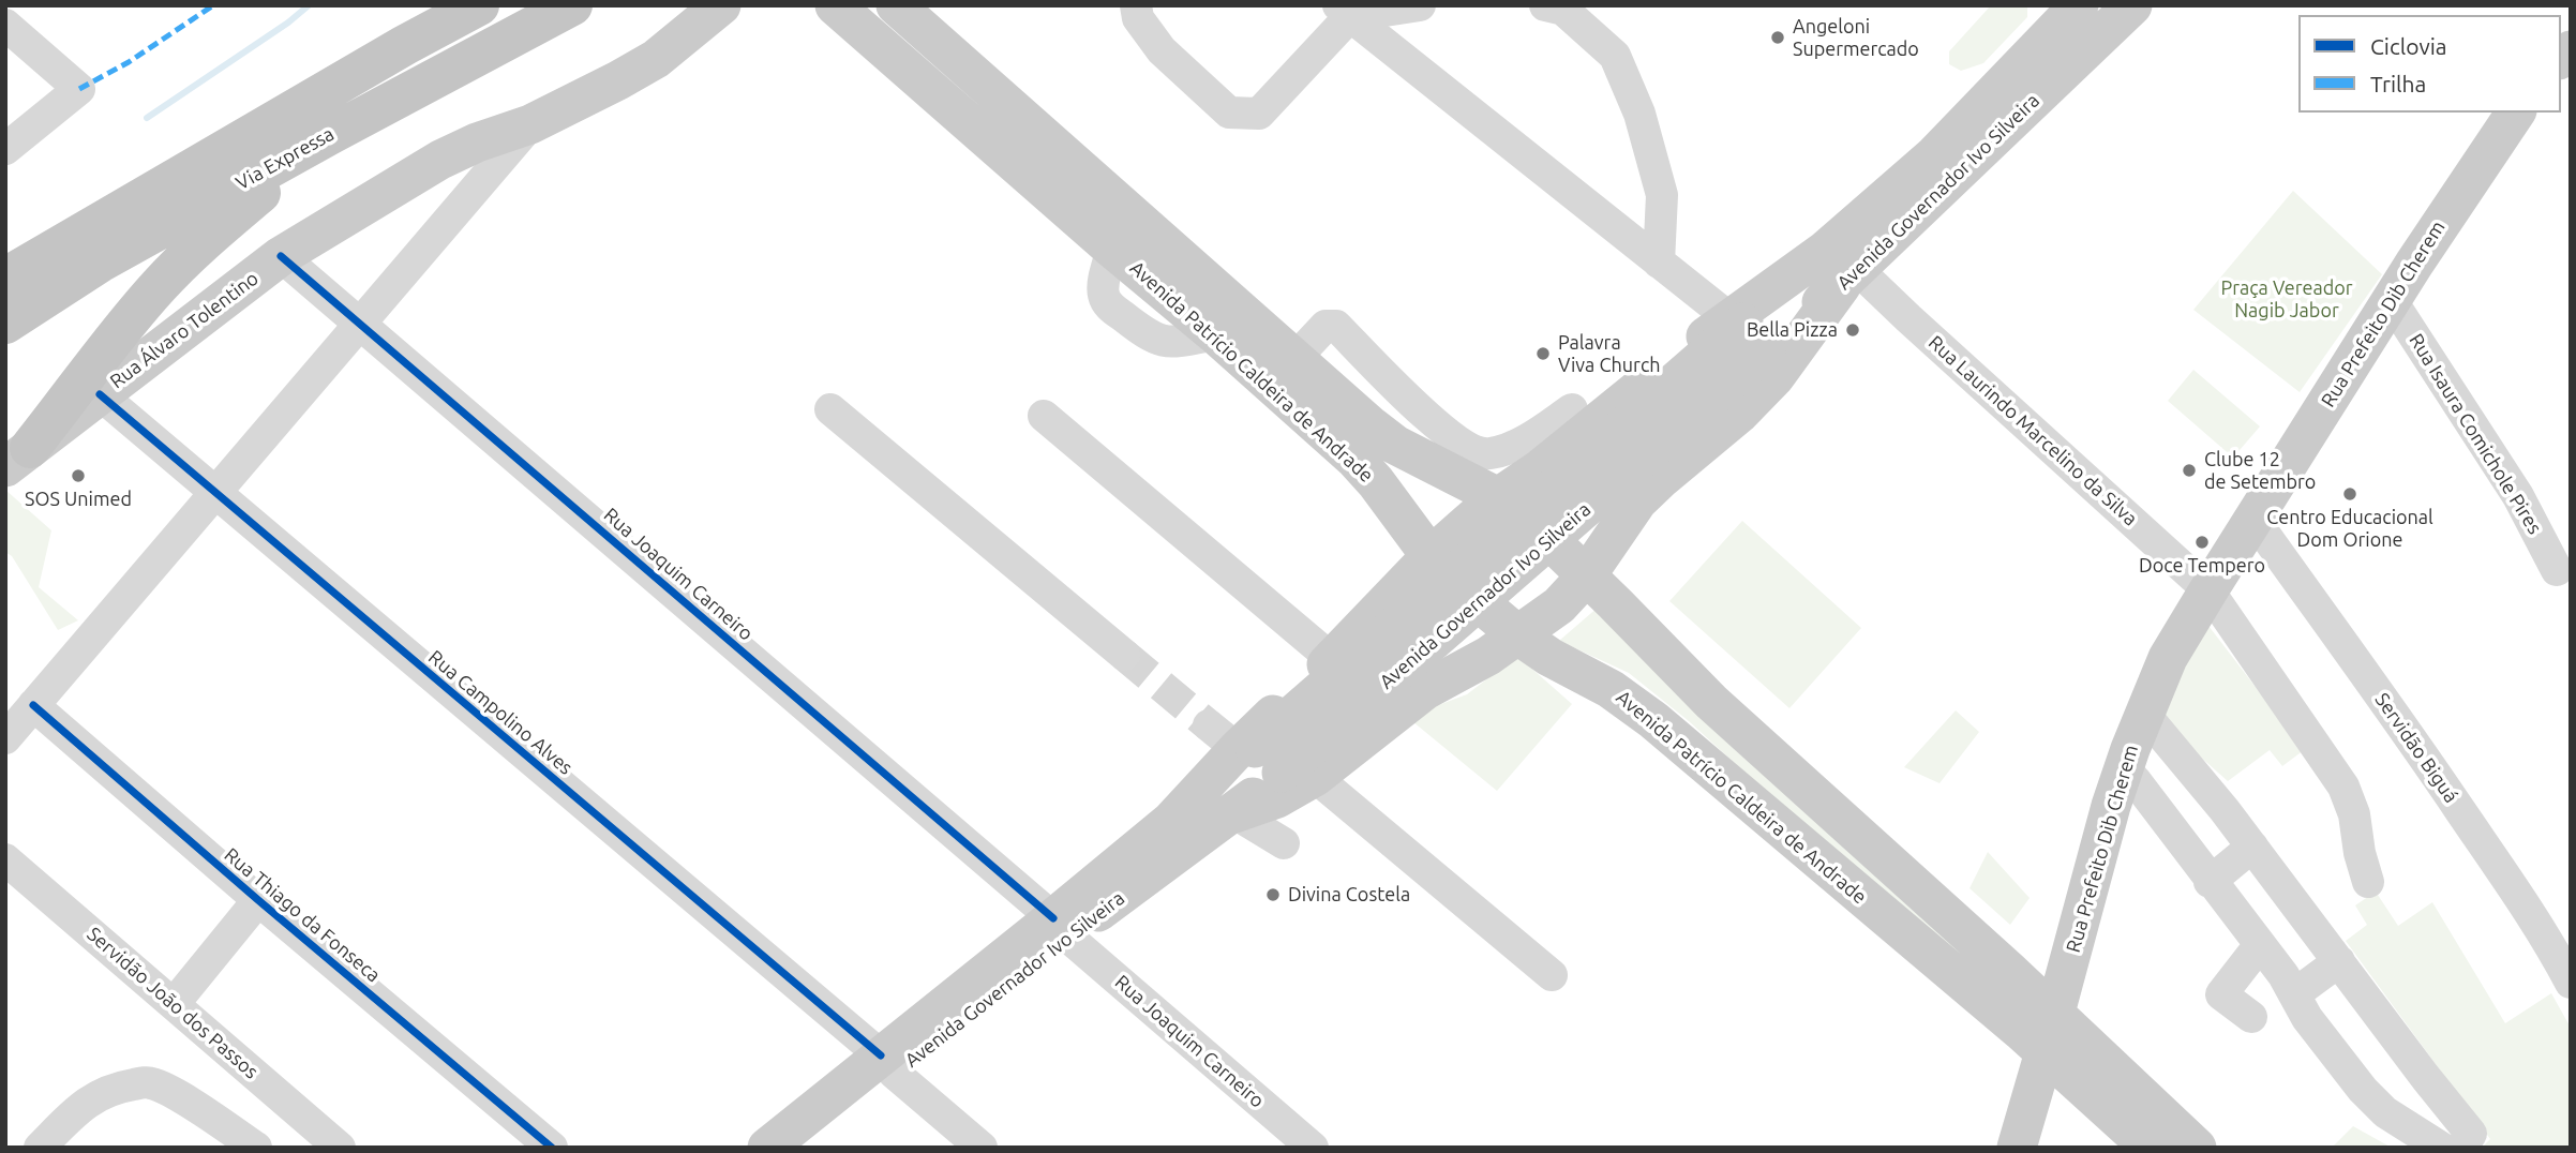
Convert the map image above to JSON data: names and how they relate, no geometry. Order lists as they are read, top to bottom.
{
  "streets": {
    "highway": ["Via Expressa"],
    "main road": [
      "Avenida Governador Ivo Silveira",
      "Rua Prefeito Dib Cherem",
      "Rua Álvaro Tolentino",
      "Avenida Patrício Caldeira de Andrade"
    ],
    "street": [
      "Rua Laurindo Marcelino da Silva",
      "Rua Isaura Comichole Pires",
      "Rua Joaquim Carneiro",
      "Rua Campolino Alves",
      "Servidão Biguá",
      "Rua Thiago da Fonseca",
      "Servidão João dos Passos"
    ]
  },
  "crossings": [
    ["Avenida Governador Ivo Silveira", "Rua Laurindo Marcelino da Silva"],
    ["Avenida Governador Ivo Silveira", "Rua Joaquim Carneiro"],
    ["Avenida Governador Ivo Silveira", "Rua Campolino Alves"],
    ["Rua Prefeito Dib Cherem", "Avenida Patrício Caldeira de Andrade"],
    ["Rua Prefeito Dib Cherem", "Rua Laurindo Marcelino da Silva"],
    ["Rua Prefeito Dib Cherem", "Rua Isaura Comichole Pires"],
    ["Rua Prefeito Dib Cherem", "Servidão Biguá"],
    ["Rua Álvaro Tolentino", "Rua Joaquim Carneiro"],
    ["Rua Álvaro Tolentino", "Rua Campolino Alves"]
  ],
  "parks": ["Praça Vereador Nagib Jabor"],
  "places": [
    "Angeloni Supermercado",
    "Bella Pizza",
    "Palavra Viva Church",
    "Clube 12 de Setembro",
    "SOS Unimed",
    "Centro Educacional Dom Orione",
    "Doce Tempero",
    "Divina Costela"
  ],
  "legend": ["Ciclovia", "Trilha"]
}
